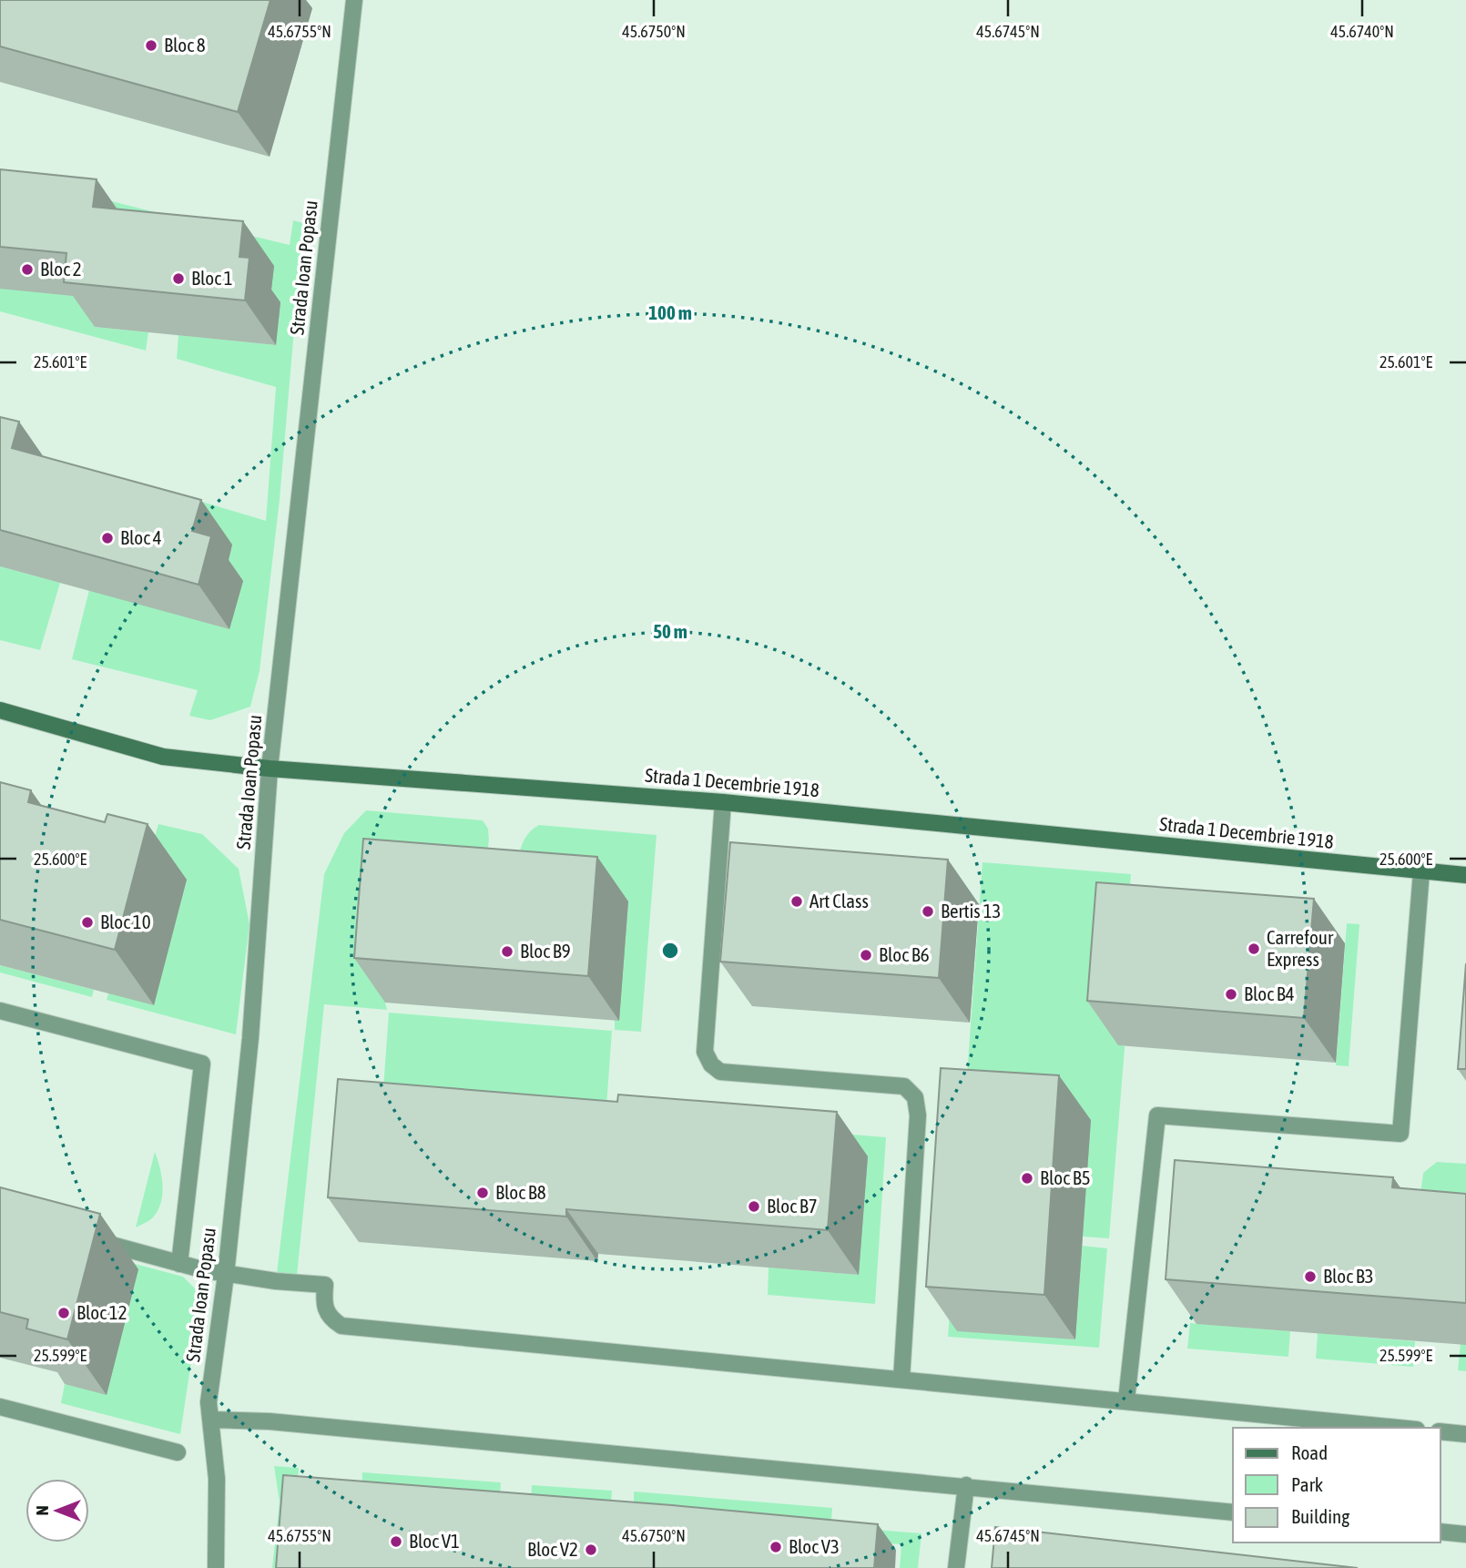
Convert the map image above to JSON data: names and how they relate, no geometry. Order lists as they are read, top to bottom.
{
  "streets": {
    "street": ["Strada Ioan Popasu", "Strada 1 Decembrie 1918"]
  },
  "crossings": [
    ["Strada Ioan Popasu", "Strada 1 Decembrie 1918"]
  ],
  "places": [
    "Bloc 8",
    "Bloc 2",
    "Bloc 1",
    "Bloc 4",
    "Art Class",
    "Bertis 13",
    "Bloc 10",
    "Carrefour Express",
    "Bloc B9",
    "Bloc B6",
    "Bloc B4",
    "Bloc B5",
    "Bloc B8",
    "Bloc B7",
    "Bloc B3",
    "Bloc 12",
    "Bloc V1",
    "Bloc V3",
    "Bloc V2"
  ],
  "legend": ["Road", "Park", "Building"],
  "north": "left",
  "coordinates": [
    "45.6755°N",
    "45.6750°N",
    "45.6745°N",
    "45.6740°N",
    "25.601°E",
    "25.600°E",
    "25.599°E"
  ],
  "rings": ["100 m", "50 m"]
}
